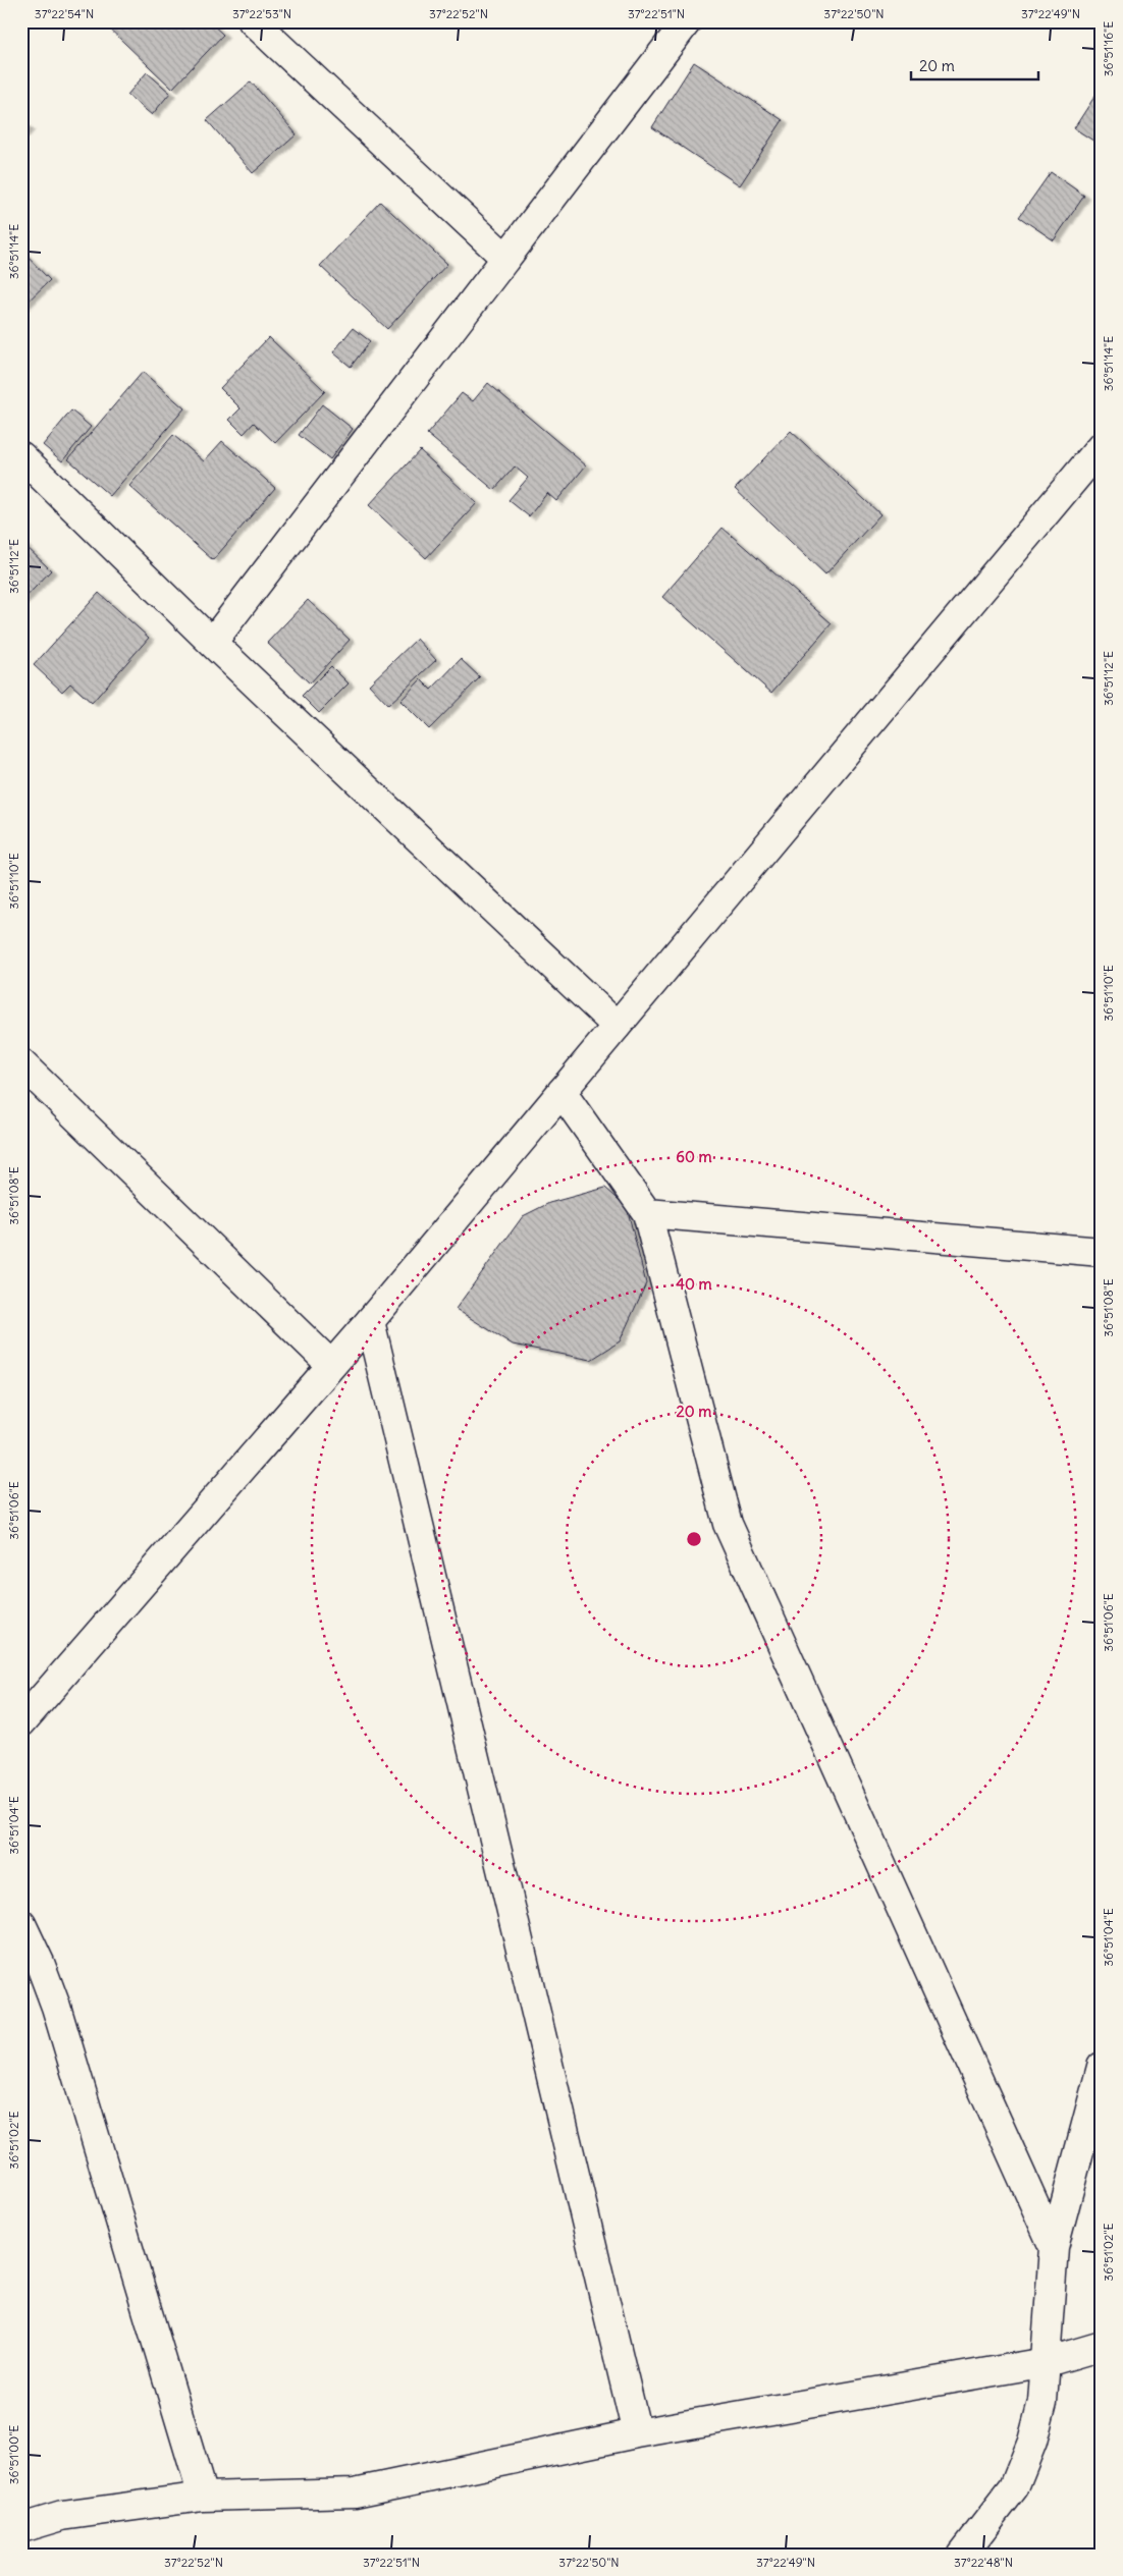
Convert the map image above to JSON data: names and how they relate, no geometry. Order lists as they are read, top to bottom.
{
  "scale_bar": "20 m",
  "coordinates": [
    "37°22'54\"N",
    "37°22'53\"N",
    "37°22'52\"N",
    "37°22'51\"N",
    "37°22'50\"N",
    "37°22'49\"N",
    "36°51'16\"E",
    "36°51'14\"E",
    "36°51'12\"E",
    "36°51'10\"E",
    "36°51'08\"E",
    "36°51'06\"E",
    "36°51'04\"E",
    "36°51'02\"E",
    "36°51'00\"E",
    "37°22'48\"N"
  ],
  "rings": ["60 m", "40 m", "20 m"]
}
